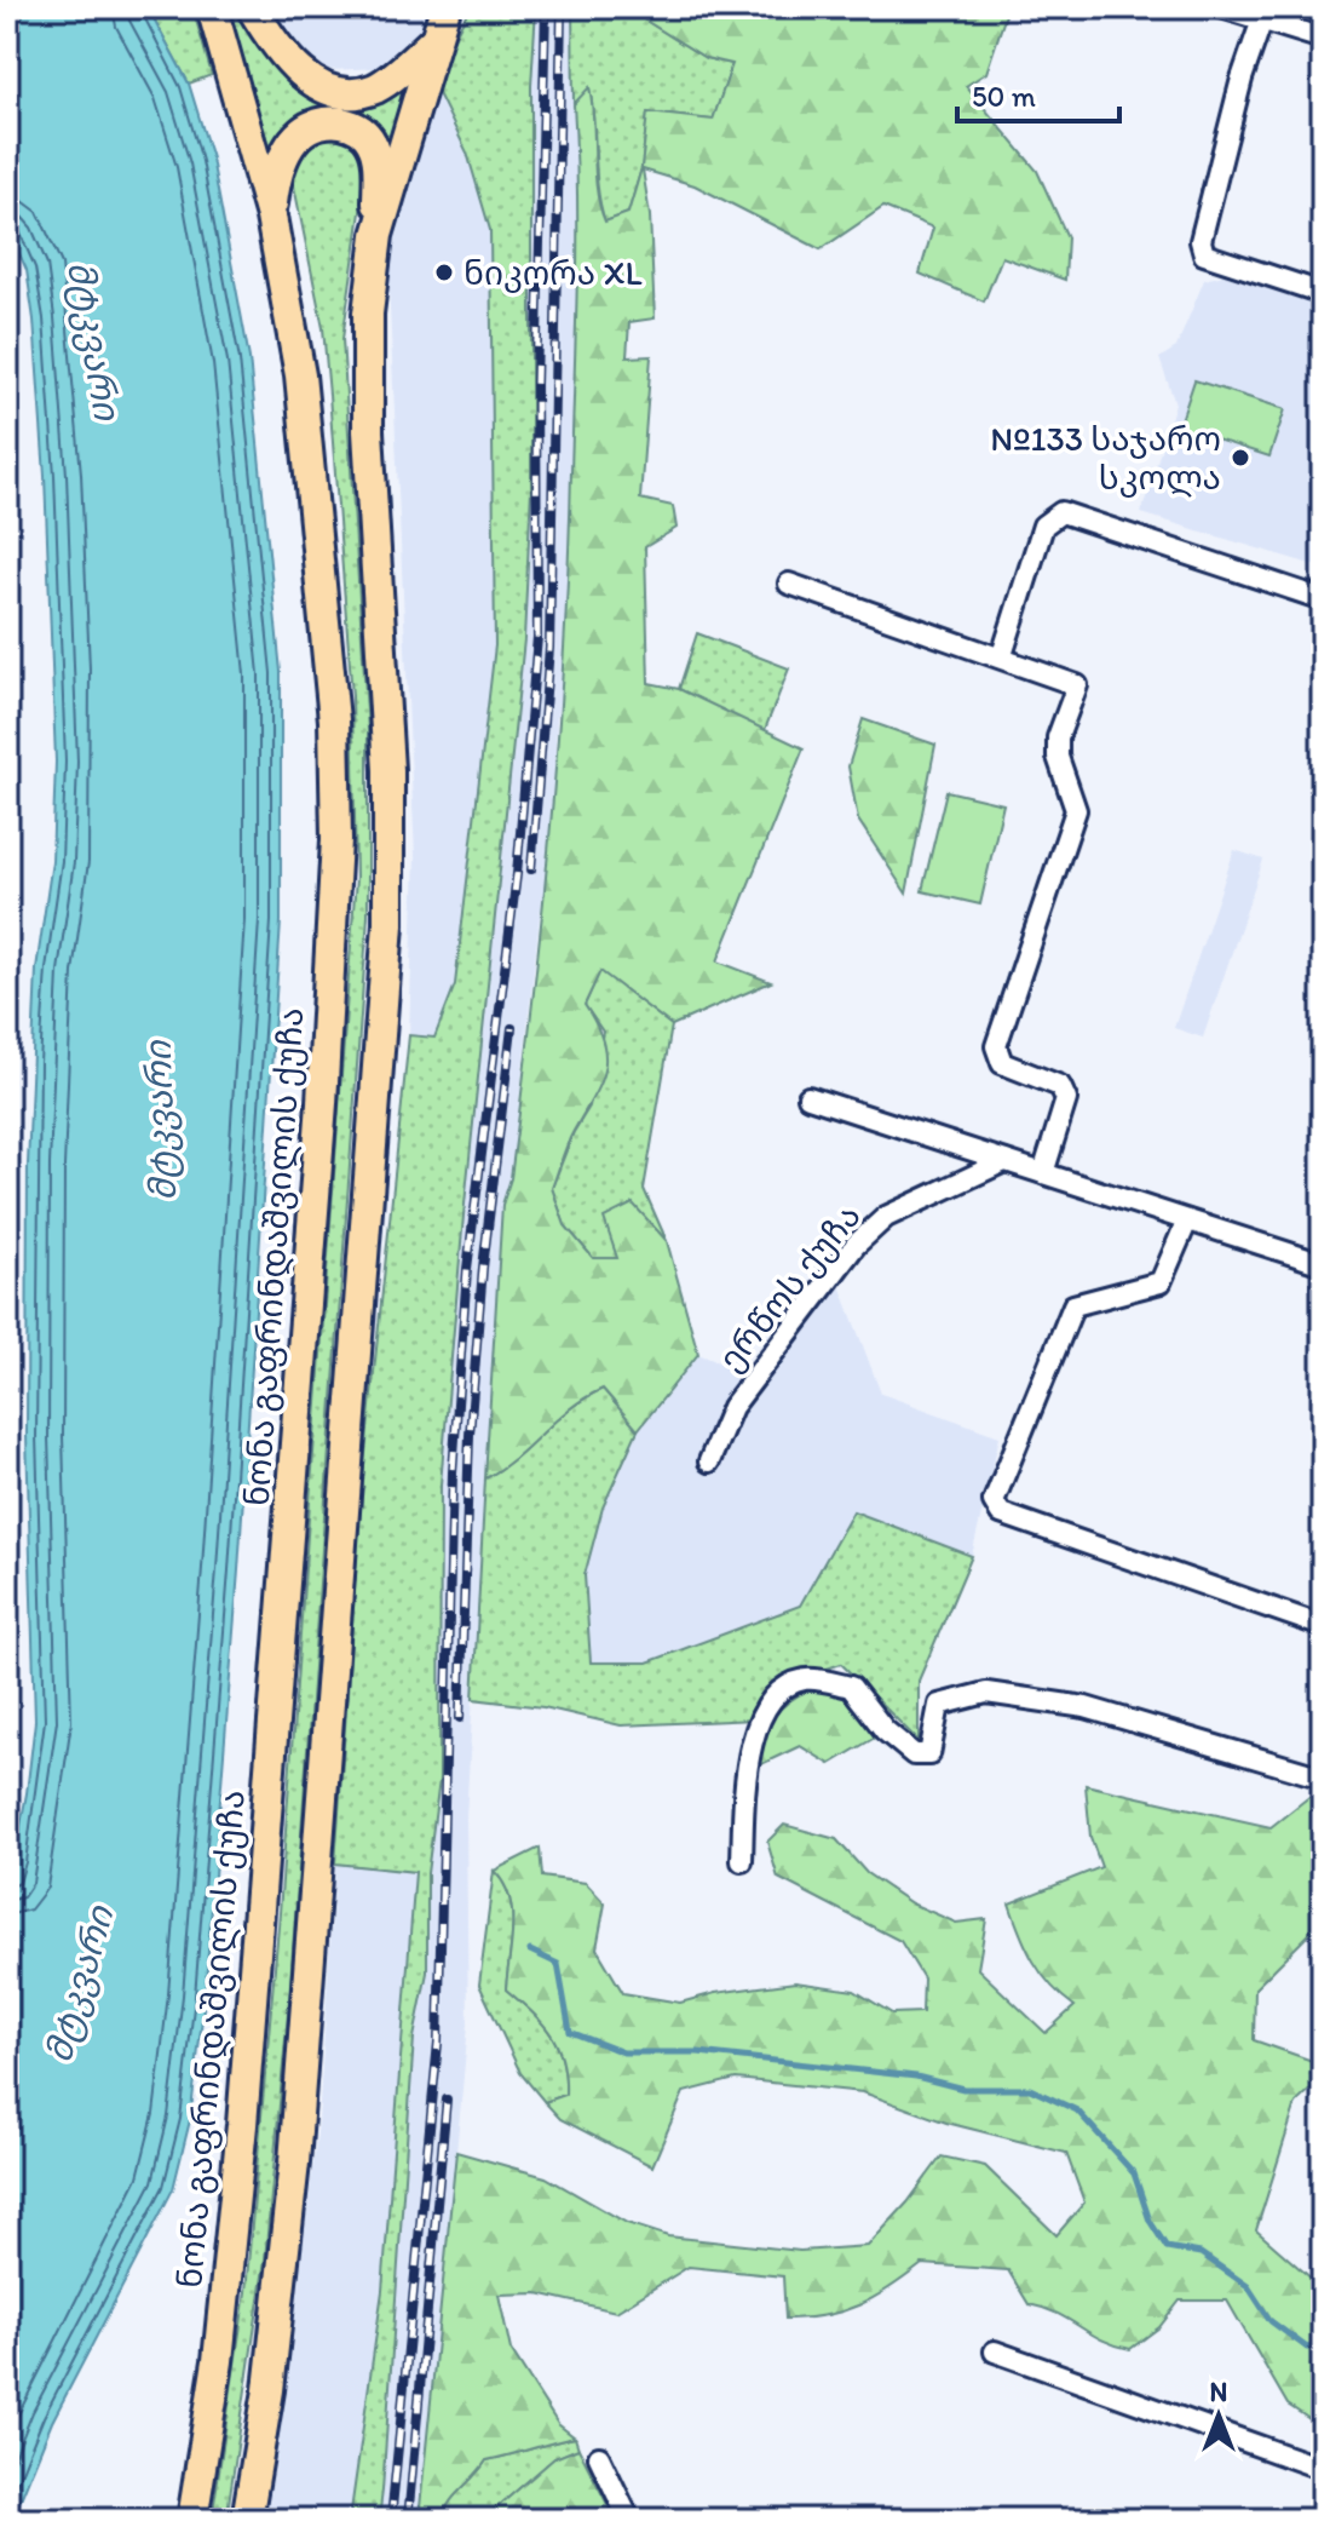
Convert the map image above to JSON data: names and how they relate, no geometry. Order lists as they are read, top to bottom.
{
  "streets": {
    "main road": ["ნონა გაფრინდაშვილის ქუჩა"],
    "street": ["ერწოს ქუჩა"]
  },
  "water": ["მტკვარი"],
  "places": ["ნიკორა XL", "№133 საჯარო სკოლა"],
  "scale_bar": "50 m",
  "north": "top"
}
